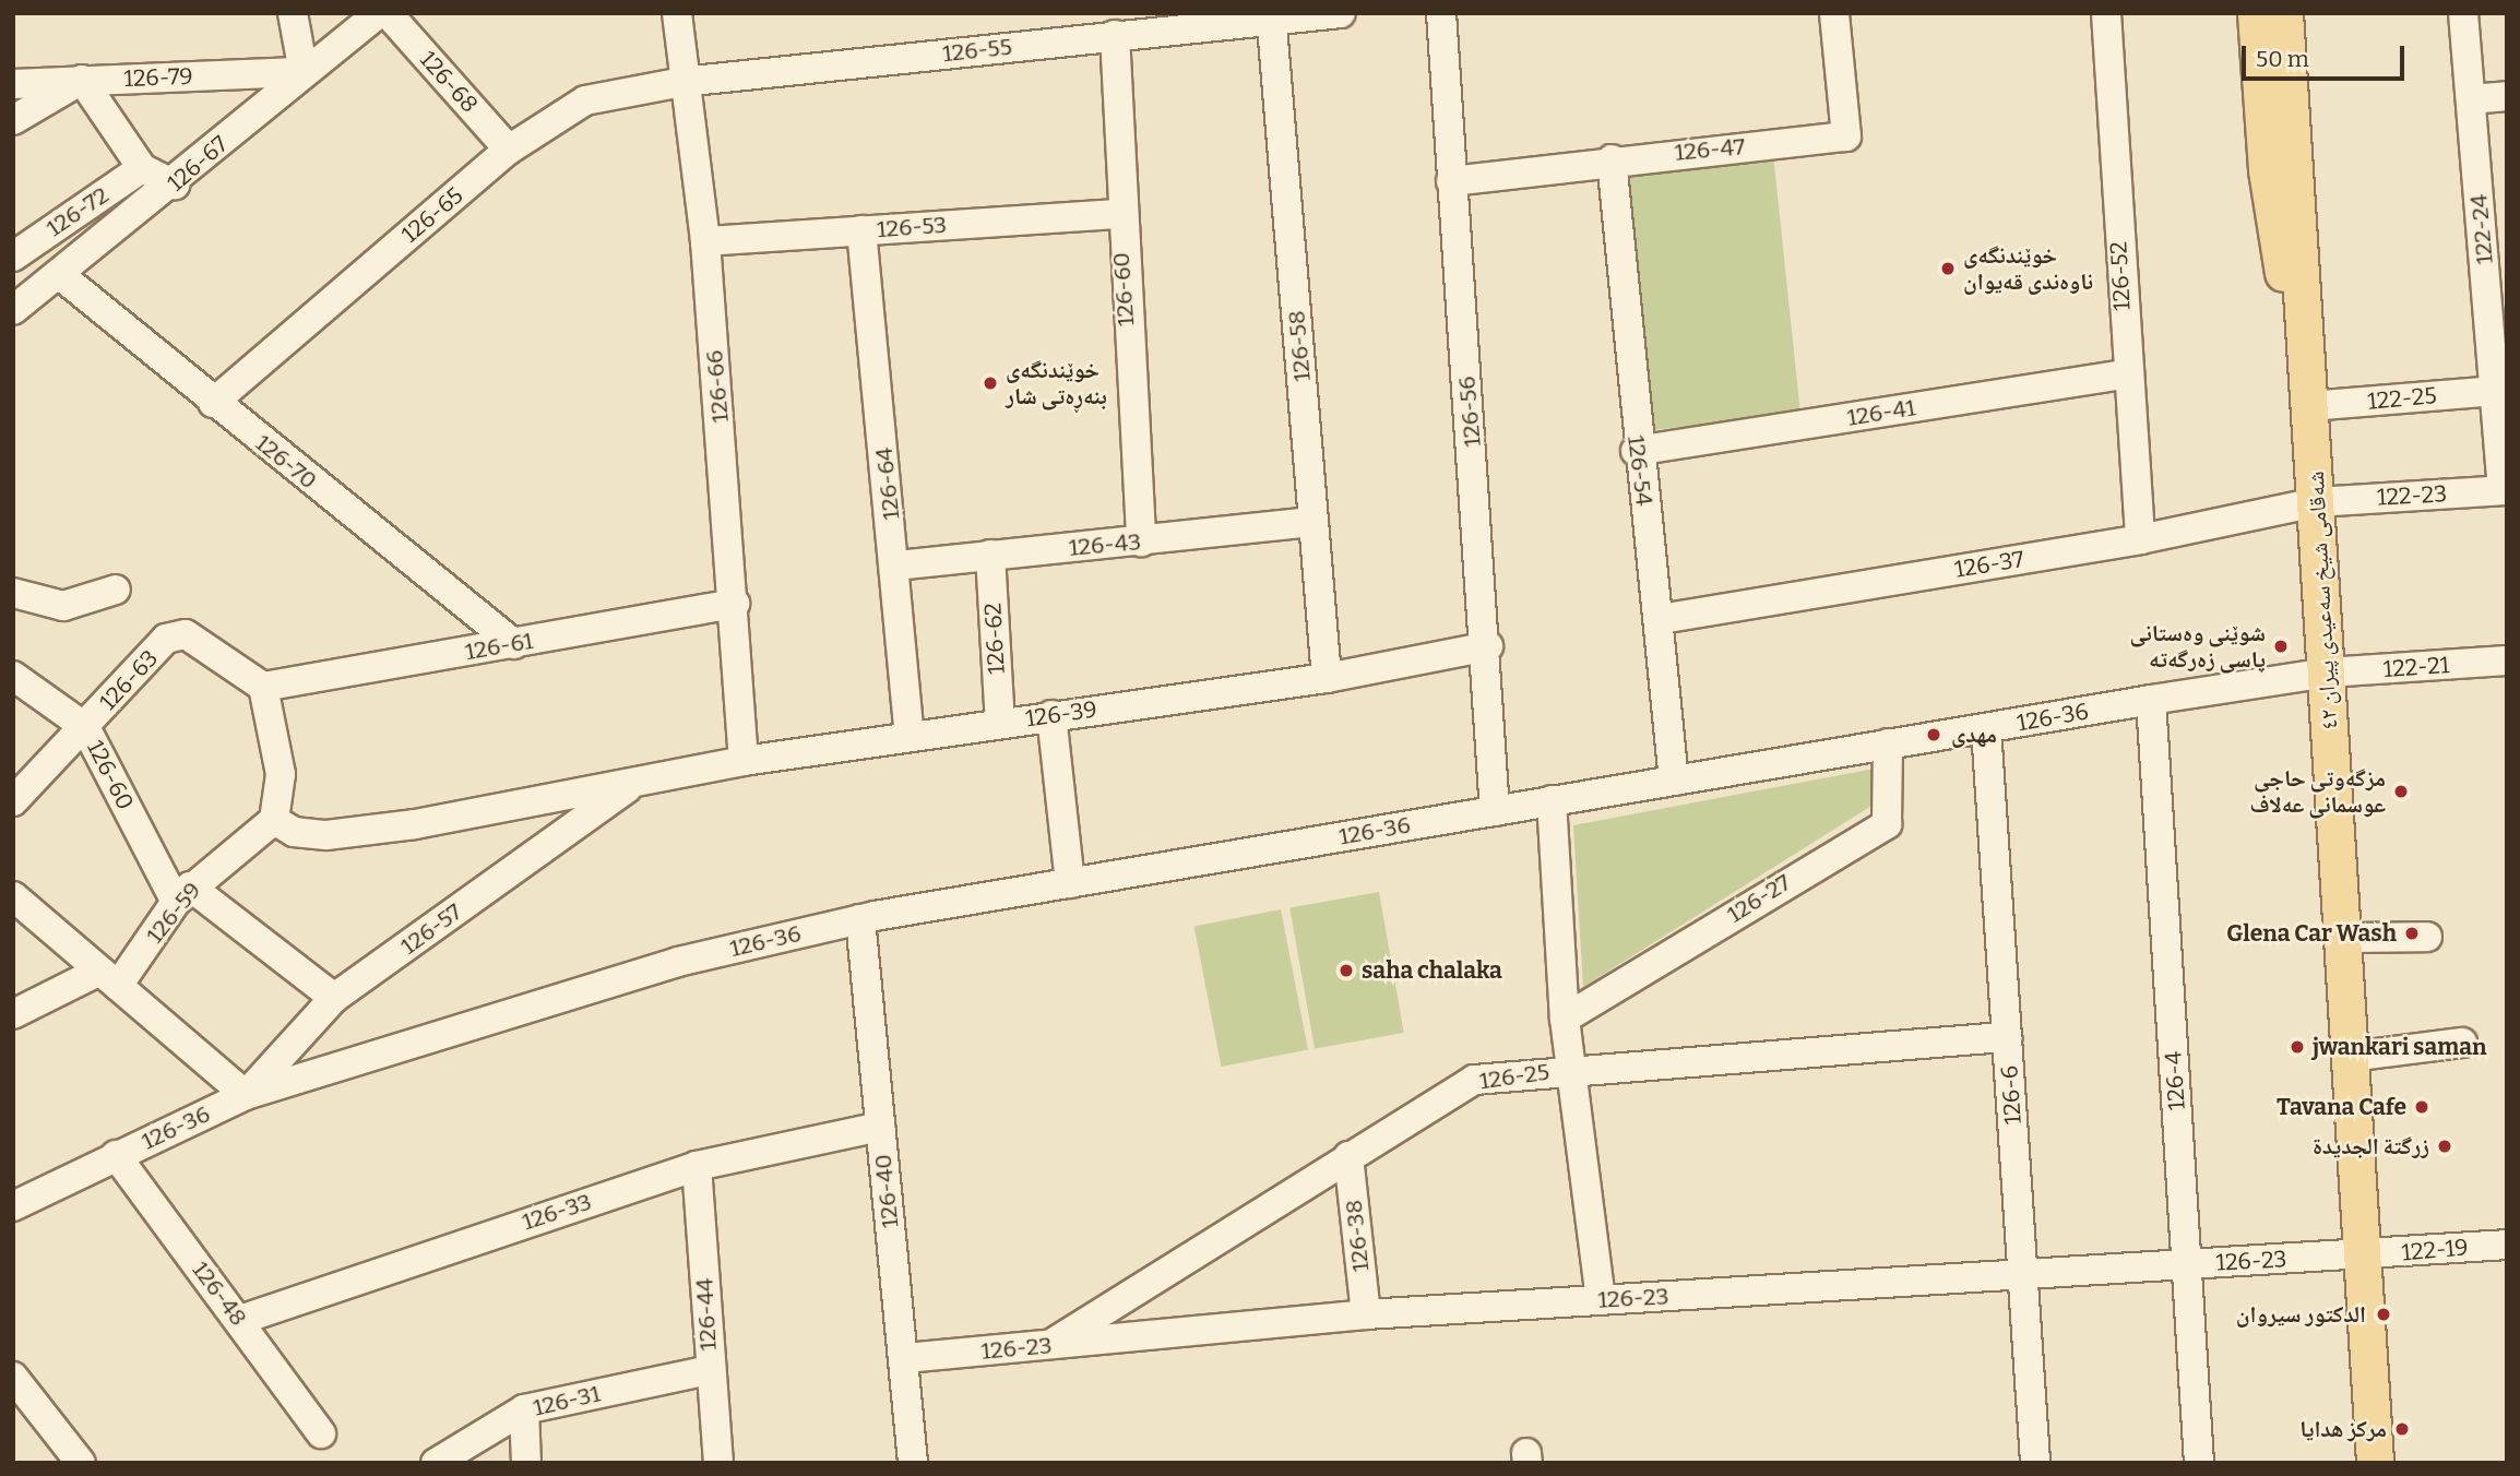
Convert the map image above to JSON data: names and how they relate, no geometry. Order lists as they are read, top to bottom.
{
  "streets": {
    "main road": ["شەقامی شیخ سەعیدی پیران ٤٢"],
    "street": [
      "126-55",
      "126-79",
      "126-68",
      "126-47",
      "126-67",
      "126-72",
      "126-65",
      "126-53",
      "122-24",
      "126-52",
      "126-60",
      "126-58",
      "126-66",
      "122-25",
      "126-56",
      "126-41",
      "126-70",
      "126-54",
      "126-64",
      "122-23",
      "126-43",
      "126-37",
      "126-62",
      "126-61",
      "122-21",
      "126-63",
      "126-39",
      "126-36",
      "126-27",
      "126-59",
      "126-57",
      "126-25",
      "126-4",
      "126-6",
      "126-40",
      "126-33",
      "126-38",
      "122-19",
      "126-23",
      "126-48",
      "126-44",
      "126-31"
    ]
  },
  "crossings": [
    ["126-55", "126-65"],
    ["126-55", "126-60"],
    ["126-55", "126-58"],
    ["126-55", "126-66"],
    ["126-79", "126-67"],
    ["126-68", "126-65"],
    ["126-47", "126-56"],
    ["126-47", "126-54"],
    ["126-67", "126-70"],
    ["126-65", "126-66"],
    ["126-65", "126-70"],
    ["126-53", "126-60"],
    ["126-53", "126-66"],
    ["126-53", "126-64"],
    ["122-24", "122-25"],
    ["122-24", "122-23"],
    ["126-52", "126-41"],
    ["126-52", "126-37"],
    ["126-60", "126-43"],
    ["126-60", "126-63"],
    ["126-60", "126-59"],
    ["126-58", "126-43"],
    ["126-58", "126-39"],
    ["126-66", "126-61"],
    ["126-66", "126-39"],
    ["122-25", "شەقامی شیخ سەعیدی پیران ٤٢"],
    ["126-56", "126-39"],
    ["126-56", "126-36"],
    ["126-41", "126-54"],
    ["126-70", "126-61"],
    ["126-54", "126-37"],
    ["126-54", "126-36"],
    ["126-64", "126-43"],
    ["126-64", "126-39"],
    ["122-23", "126-37"],
    ["122-23", "شەقامی شیخ سەعیدی پیران ٤٢"],
    ["126-43", "126-62"],
    ["126-37", "شەقامی شیخ سەعیدی پیران ٤٢"],
    ["شەقامی شیخ سەعیدی پیران ٤٢", "122-21"],
    ["شەقامی شیخ سەعیدی پیران ٤٢", "126-36"],
    ["شەقامی شیخ سەعیدی پیران ٤٢", "122-19"],
    ["شەقامی شیخ سەعیدی پیران ٤٢", "126-23"],
    ["126-62", "126-39"],
    ["126-61", "126-63"],
    ["122-21", "126-36"],
    ["126-39", "126-59"],
    ["126-39", "126-57"],
    ["126-36", "126-27"],
    ["126-36", "126-57"],
    ["126-36", "126-4"],
    ["126-36", "126-6"],
    ["126-36", "126-40"],
    ["126-36", "126-48"],
    ["126-25", "126-6"],
    ["126-25", "126-38"],
    ["126-25", "126-23"],
    ["126-4", "126-23"],
    ["126-6", "126-23"],
    ["126-40", "126-33"],
    ["126-40", "126-23"],
    ["126-33", "126-48"],
    ["126-33", "126-44"],
    ["126-38", "126-23"],
    ["122-19", "126-23"],
    ["126-44", "126-31"]
  ],
  "places": [
    "خوێندنگەی ناوەندی قەیوان",
    "خوێندنگەی بنەڕەتی شار",
    "شوێنی وەستانی پاسی زەرگەتە",
    "مهدی",
    "مزگەوتی حاجی عوسمانی عەلاف",
    "Glena Car Wash",
    "saha chalaka",
    "jwankari saman",
    "Tavana Cafe",
    "زرگتة الجديدة",
    "الدكتور سيروان",
    "مركز هدايا"
  ],
  "scale_bar": "50 m"
}
